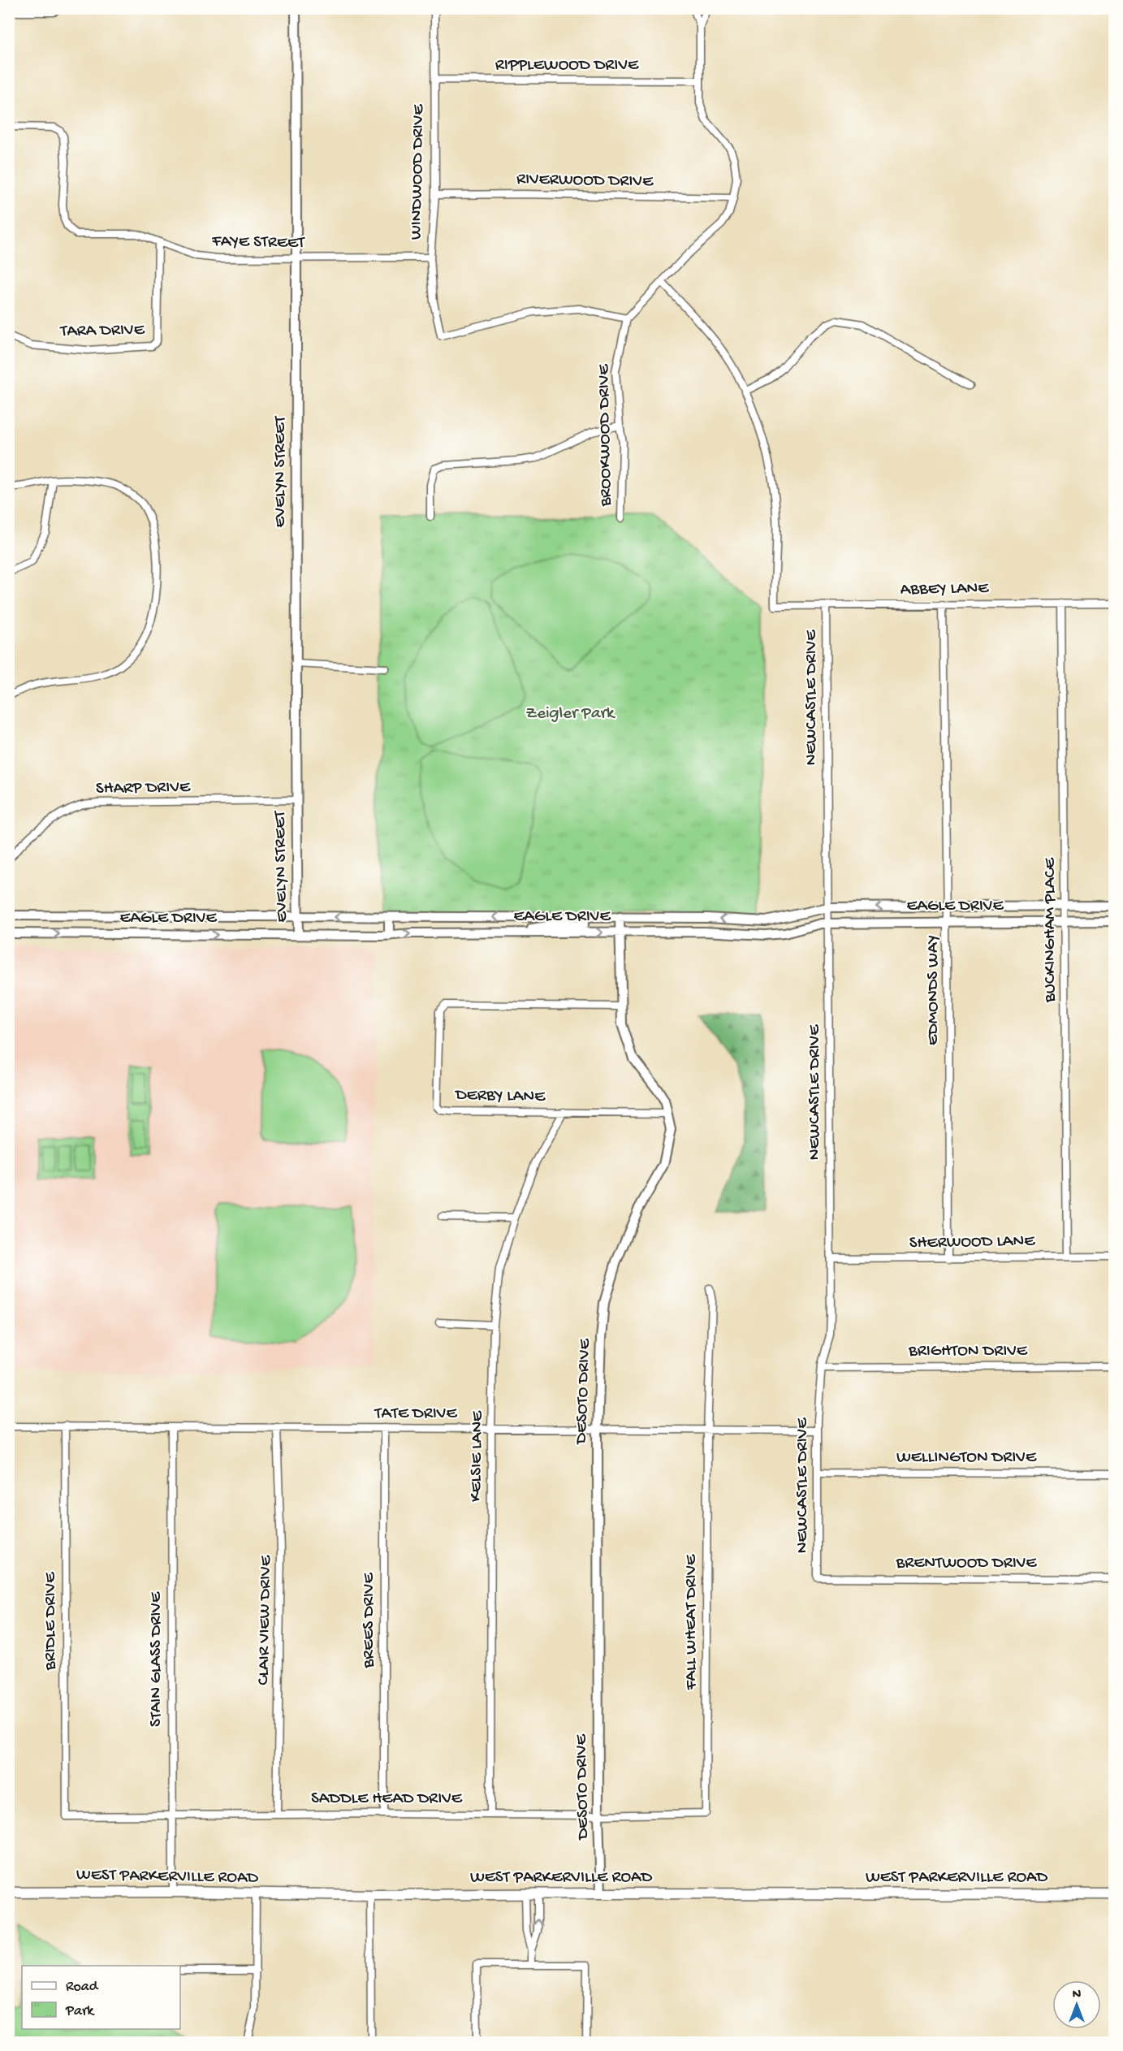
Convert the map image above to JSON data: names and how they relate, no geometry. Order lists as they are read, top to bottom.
{
  "streets": {
    "main road": ["WEST PARKERVILLE ROAD"],
    "street": [
      "RIPPLEWOOD DRIVE",
      "WINDWOOD DRIVE",
      "RIVERWOOD DRIVE",
      "FAYE STREET",
      "TARA DRIVE",
      "BROOKWOOD DRIVE",
      "EVELYN STREET",
      "ABBEY LANE",
      "NEWCASTLE DRIVE",
      "SHARP DRIVE",
      "EAGLE DRIVE",
      "BUCKINGHAM PLACE",
      "EDMONDS WAY",
      "DERBY LANE",
      "SHERWOOD LANE",
      "BRIGHTON DRIVE",
      "DESOTO DRIVE",
      "TATE DRIVE",
      "KELSIE LANE",
      "WELLINGTON DRIVE",
      "BRENTWOOD DRIVE",
      "CLAIR VIEW DRIVE",
      "BREES DRIVE",
      "BRIDLE DRIVE",
      "FALL WHEAT DRIVE",
      "STAIN GLASS DRIVE",
      "SADDLE HEAD DRIVE"
    ]
  },
  "crossings": [
    ["RIPPLEWOOD DRIVE", "WINDWOOD DRIVE"],
    ["WINDWOOD DRIVE", "RIVERWOOD DRIVE"],
    ["WINDWOOD DRIVE", "FAYE STREET"],
    ["WINDWOOD DRIVE", "BROOKWOOD DRIVE"],
    ["FAYE STREET", "TARA DRIVE"],
    ["FAYE STREET", "EVELYN STREET"],
    ["EVELYN STREET", "SHARP DRIVE"],
    ["EVELYN STREET", "EAGLE DRIVE"],
    ["ABBEY LANE", "NEWCASTLE DRIVE"],
    ["ABBEY LANE", "BUCKINGHAM PLACE"],
    ["ABBEY LANE", "EDMONDS WAY"],
    ["NEWCASTLE DRIVE", "EAGLE DRIVE"],
    ["NEWCASTLE DRIVE", "SHERWOOD LANE"],
    ["NEWCASTLE DRIVE", "BRIGHTON DRIVE"],
    ["NEWCASTLE DRIVE", "TATE DRIVE"],
    ["NEWCASTLE DRIVE", "WELLINGTON DRIVE"],
    ["NEWCASTLE DRIVE", "BRENTWOOD DRIVE"],
    ["EAGLE DRIVE", "BUCKINGHAM PLACE"],
    ["EAGLE DRIVE", "EDMONDS WAY"],
    ["EAGLE DRIVE", "DESOTO DRIVE"],
    ["BUCKINGHAM PLACE", "SHERWOOD LANE"],
    ["EDMONDS WAY", "SHERWOOD LANE"],
    ["DERBY LANE", "DESOTO DRIVE"],
    ["DERBY LANE", "KELSIE LANE"],
    ["DESOTO DRIVE", "TATE DRIVE"],
    ["DESOTO DRIVE", "SADDLE HEAD DRIVE"],
    ["DESOTO DRIVE", "WEST PARKERVILLE ROAD"],
    ["TATE DRIVE", "KELSIE LANE"],
    ["TATE DRIVE", "CLAIR VIEW DRIVE"],
    ["TATE DRIVE", "BREES DRIVE"],
    ["TATE DRIVE", "BRIDLE DRIVE"],
    ["TATE DRIVE", "FALL WHEAT DRIVE"],
    ["TATE DRIVE", "STAIN GLASS DRIVE"],
    ["KELSIE LANE", "SADDLE HEAD DRIVE"],
    ["CLAIR VIEW DRIVE", "SADDLE HEAD DRIVE"],
    ["BREES DRIVE", "SADDLE HEAD DRIVE"],
    ["BRIDLE DRIVE", "SADDLE HEAD DRIVE"],
    ["FALL WHEAT DRIVE", "SADDLE HEAD DRIVE"],
    ["STAIN GLASS DRIVE", "SADDLE HEAD DRIVE"],
    ["STAIN GLASS DRIVE", "WEST PARKERVILLE ROAD"]
  ],
  "parks": ["Zeigler Park"],
  "legend": ["Road", "Park"],
  "north": "top"
}
